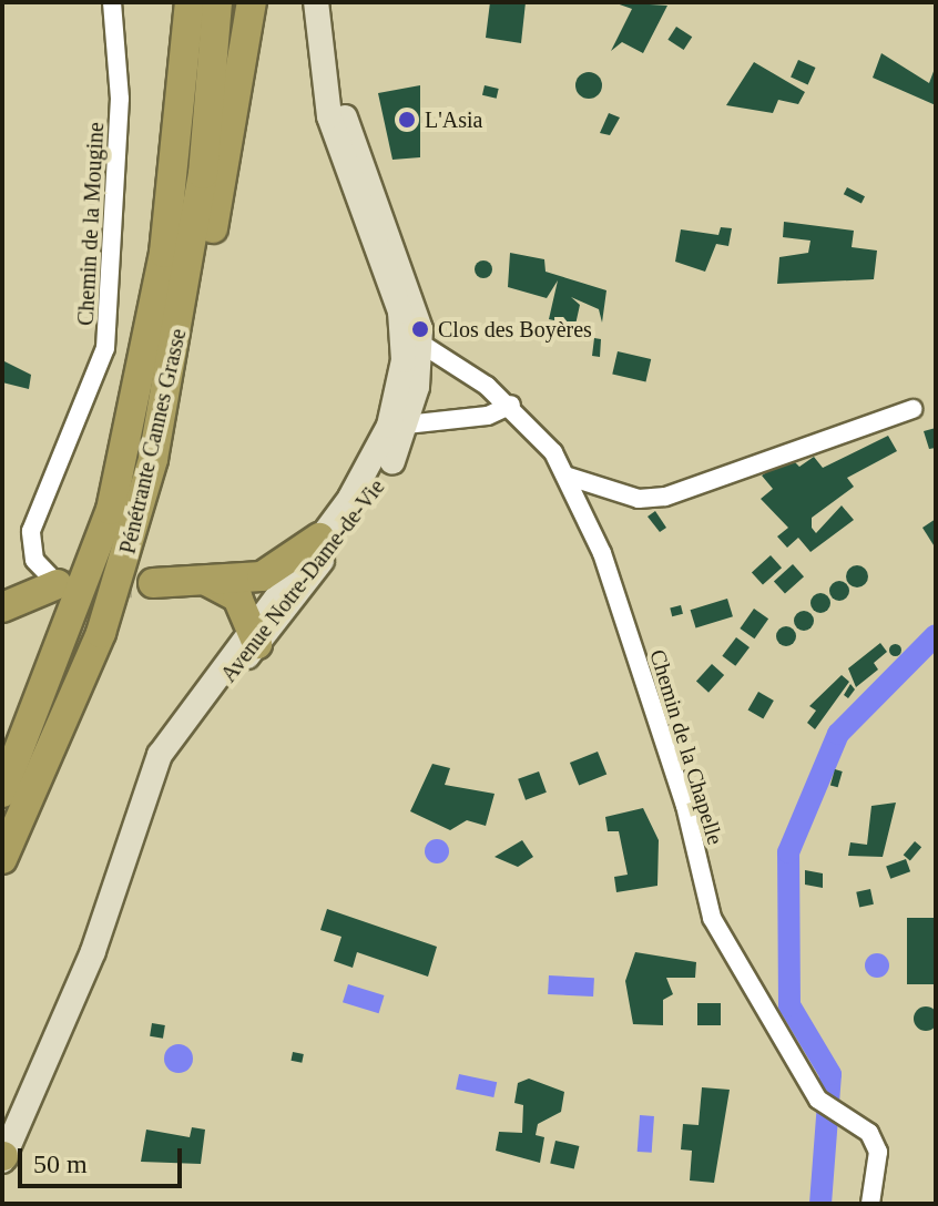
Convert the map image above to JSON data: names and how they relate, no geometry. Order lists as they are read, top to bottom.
{
  "streets": {
    "highway": ["Pénétrante Cannes Grasse"],
    "main road": ["Avenue Notre-Dame-de-Vie"],
    "street": ["Chemin de la Mougine", "Chemin de la Chapelle"]
  },
  "crossings": [
    ["Avenue Notre-Dame-de-Vie", "Chemin de la Chapelle"]
  ],
  "places": ["L'Asia", "Clos des Boyères"],
  "scale_bar": "50 m"
}
